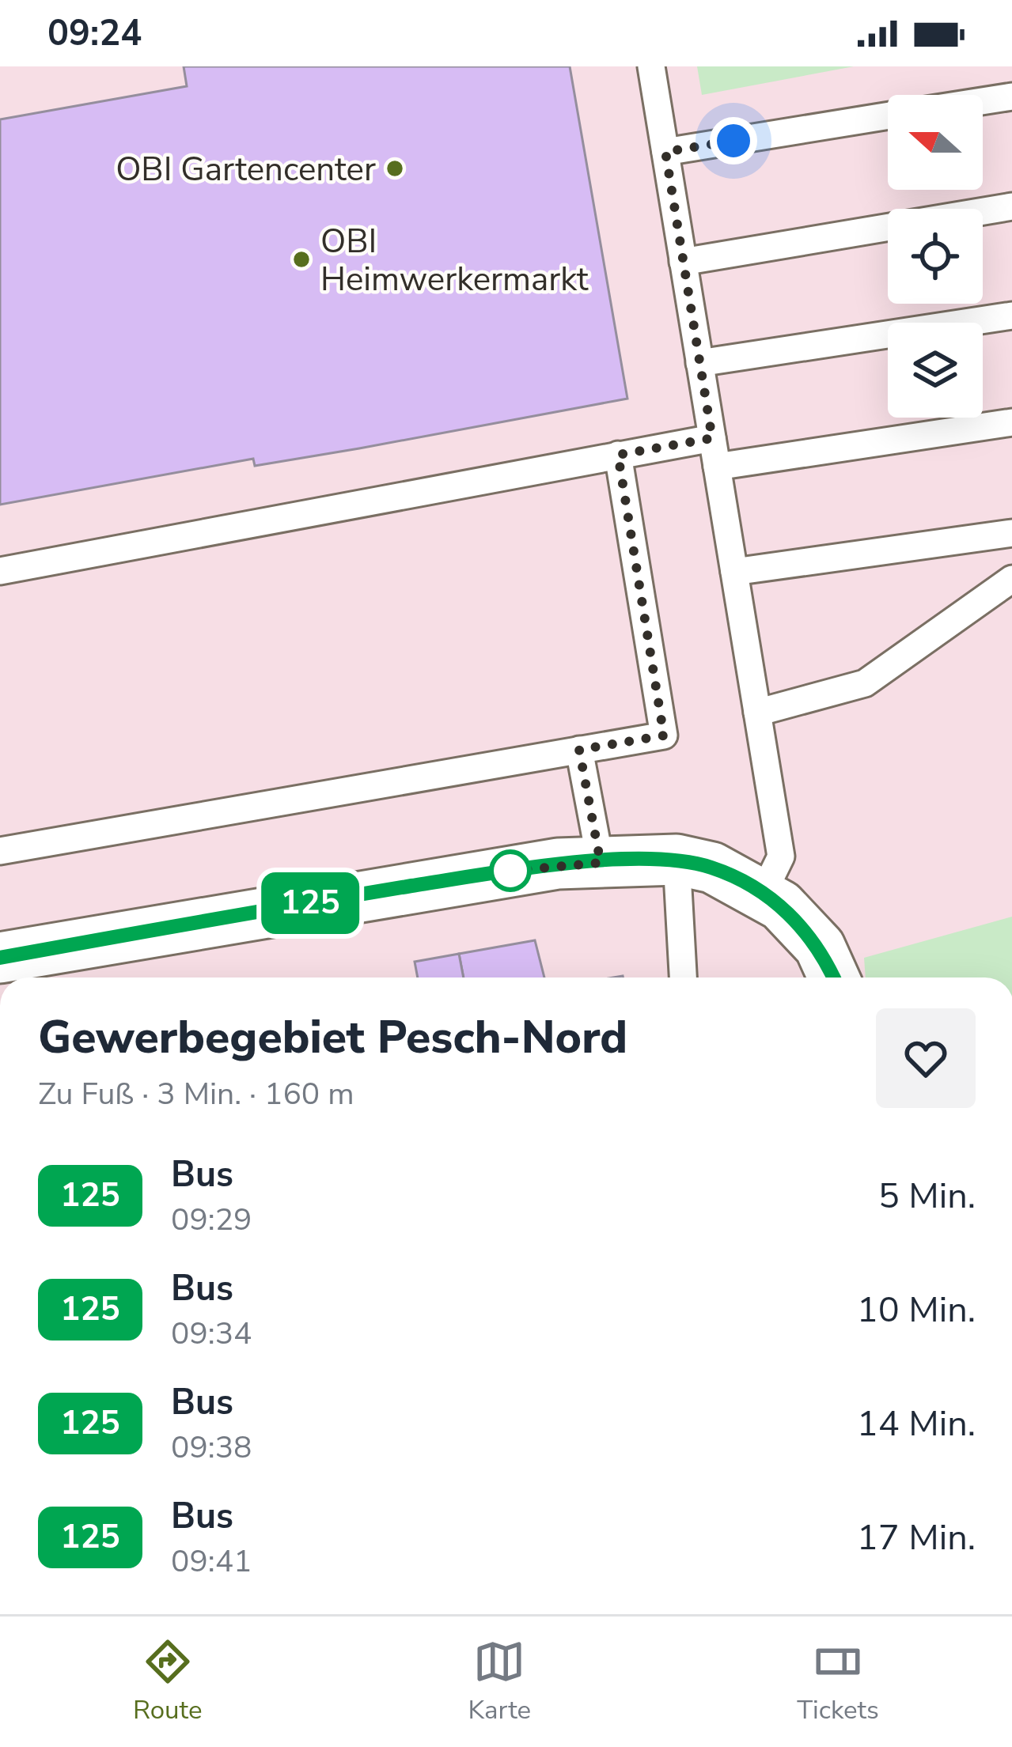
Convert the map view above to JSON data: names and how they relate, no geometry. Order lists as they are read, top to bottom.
{
  "places": ["OBI Gartencenter", "OBI Heimwerkermarkt"],
  "lines": ["bus line 125"],
  "north": "left",
  "page": {
    "status": "09:24",
    "on_map": "125",
    "heading": ["Gewerbegebiet Pesch-Nord", "Zu Fuß · 3 Min. · 160 m"],
    "list": [
      {
        "mark": "125",
        "name": "Bus",
        "note": "09:29",
        "value": "5 Min."
      },
      {
        "mark": "125",
        "name": "Bus",
        "note": "09:34",
        "value": "10 Min."
      },
      {
        "mark": "125",
        "name": "Bus",
        "note": "09:38",
        "value": "14 Min."
      },
      {
        "mark": "125",
        "name": "Bus",
        "note": "09:41",
        "value": "17 Min."
      }
    ],
    "tabs": ["Route", "Karte", "Tickets"]
  }
}
